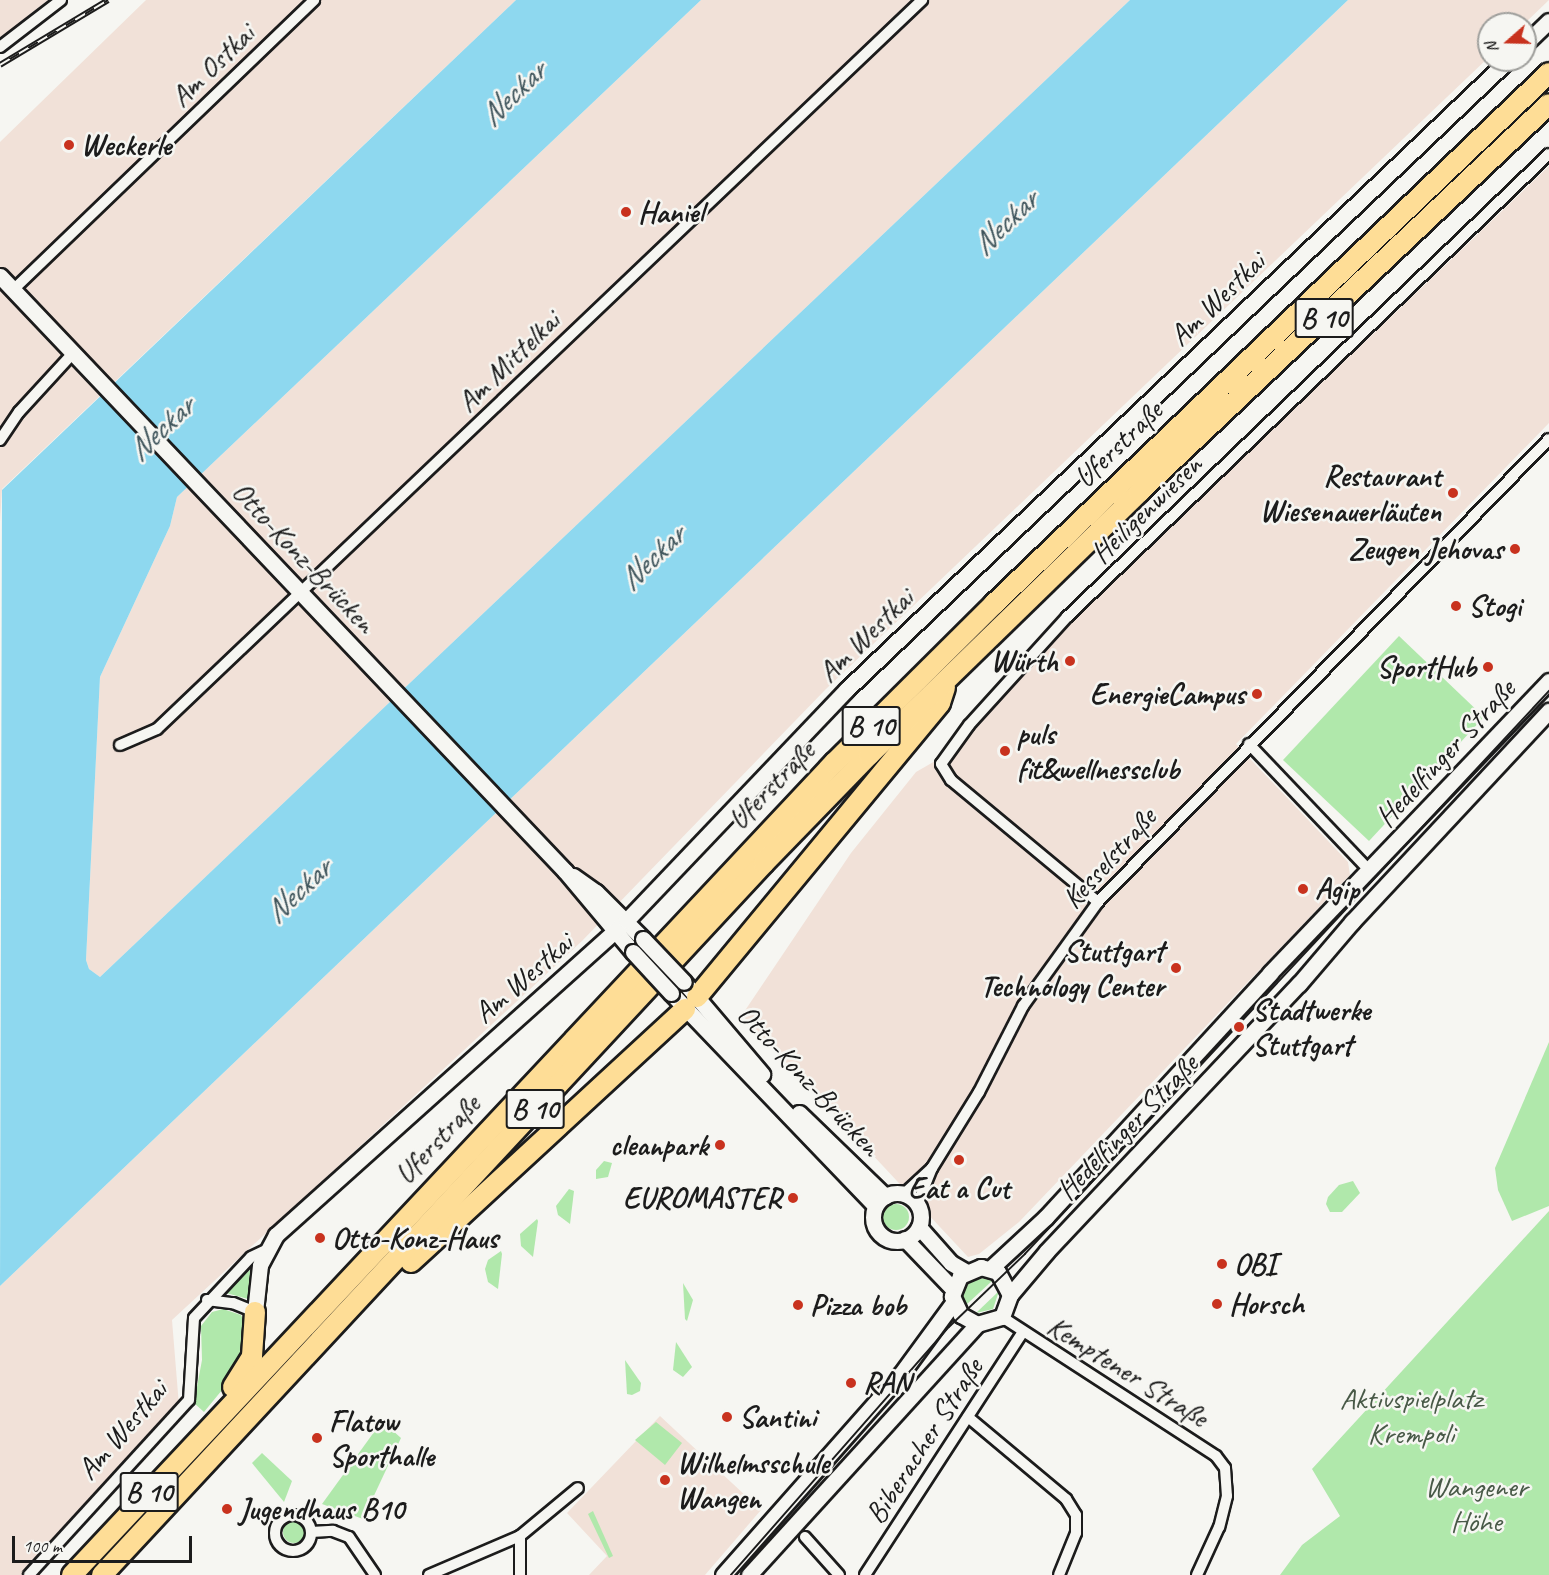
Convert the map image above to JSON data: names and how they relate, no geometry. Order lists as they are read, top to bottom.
{
  "streets": {
    "highway": ["B 10", "Uferstraße"],
    "street": [
      "Am Ostkai",
      "Am Westkai",
      "Am Mittelkai",
      "Heiligenwiesen",
      "Otto-Konz-Brücken",
      "Hedelfinger Straße",
      "Kesselstraße",
      "Kemptener Straße",
      "Biberacher Straße"
    ]
  },
  "crossings": [
    ["Am Ostkai", "Otto-Konz-Brücken"],
    ["Am Westkai", "Otto-Konz-Brücken"],
    ["B 10", "Uferstraße"],
    ["B 10", "Otto-Konz-Brücken"],
    ["Am Mittelkai", "Otto-Konz-Brücken"],
    ["Heiligenwiesen", "Kesselstraße"],
    ["Otto-Konz-Brücken", "Hedelfinger Straße"],
    ["Otto-Konz-Brücken", "Kesselstraße"],
    ["Otto-Konz-Brücken", "Kemptener Straße"],
    ["Hedelfinger Straße", "Kemptener Straße"],
    ["Kemptener Straße", "Biberacher Straße"]
  ],
  "water": ["Neckar"],
  "parks": ["Aktivspielplatz Krempoli", "Wangener Höhe"],
  "places": [
    "Weckerle",
    "Haniel",
    "Restaurant Wiesenauerläuten",
    "Zeugen Jehovas",
    "Stogi",
    "Würth",
    "SportHub",
    "EnergieCampus",
    "puls fit&wellnessclub",
    "Agip",
    "Stuttgart Technology Center",
    "Stadtwerke Stuttgart",
    "cleanpark",
    "Eat a Cut",
    "EUROMASTER",
    "Otto-Konz-Haus",
    "OBI",
    "Horsch",
    "Pizza bob",
    "RAN",
    "Santini",
    "Flatow Sporthalle",
    "Wilhelmsschule Wangen",
    "Jugendhaus B10"
  ],
  "scale_bar": "100 m",
  "north": "left"
}
